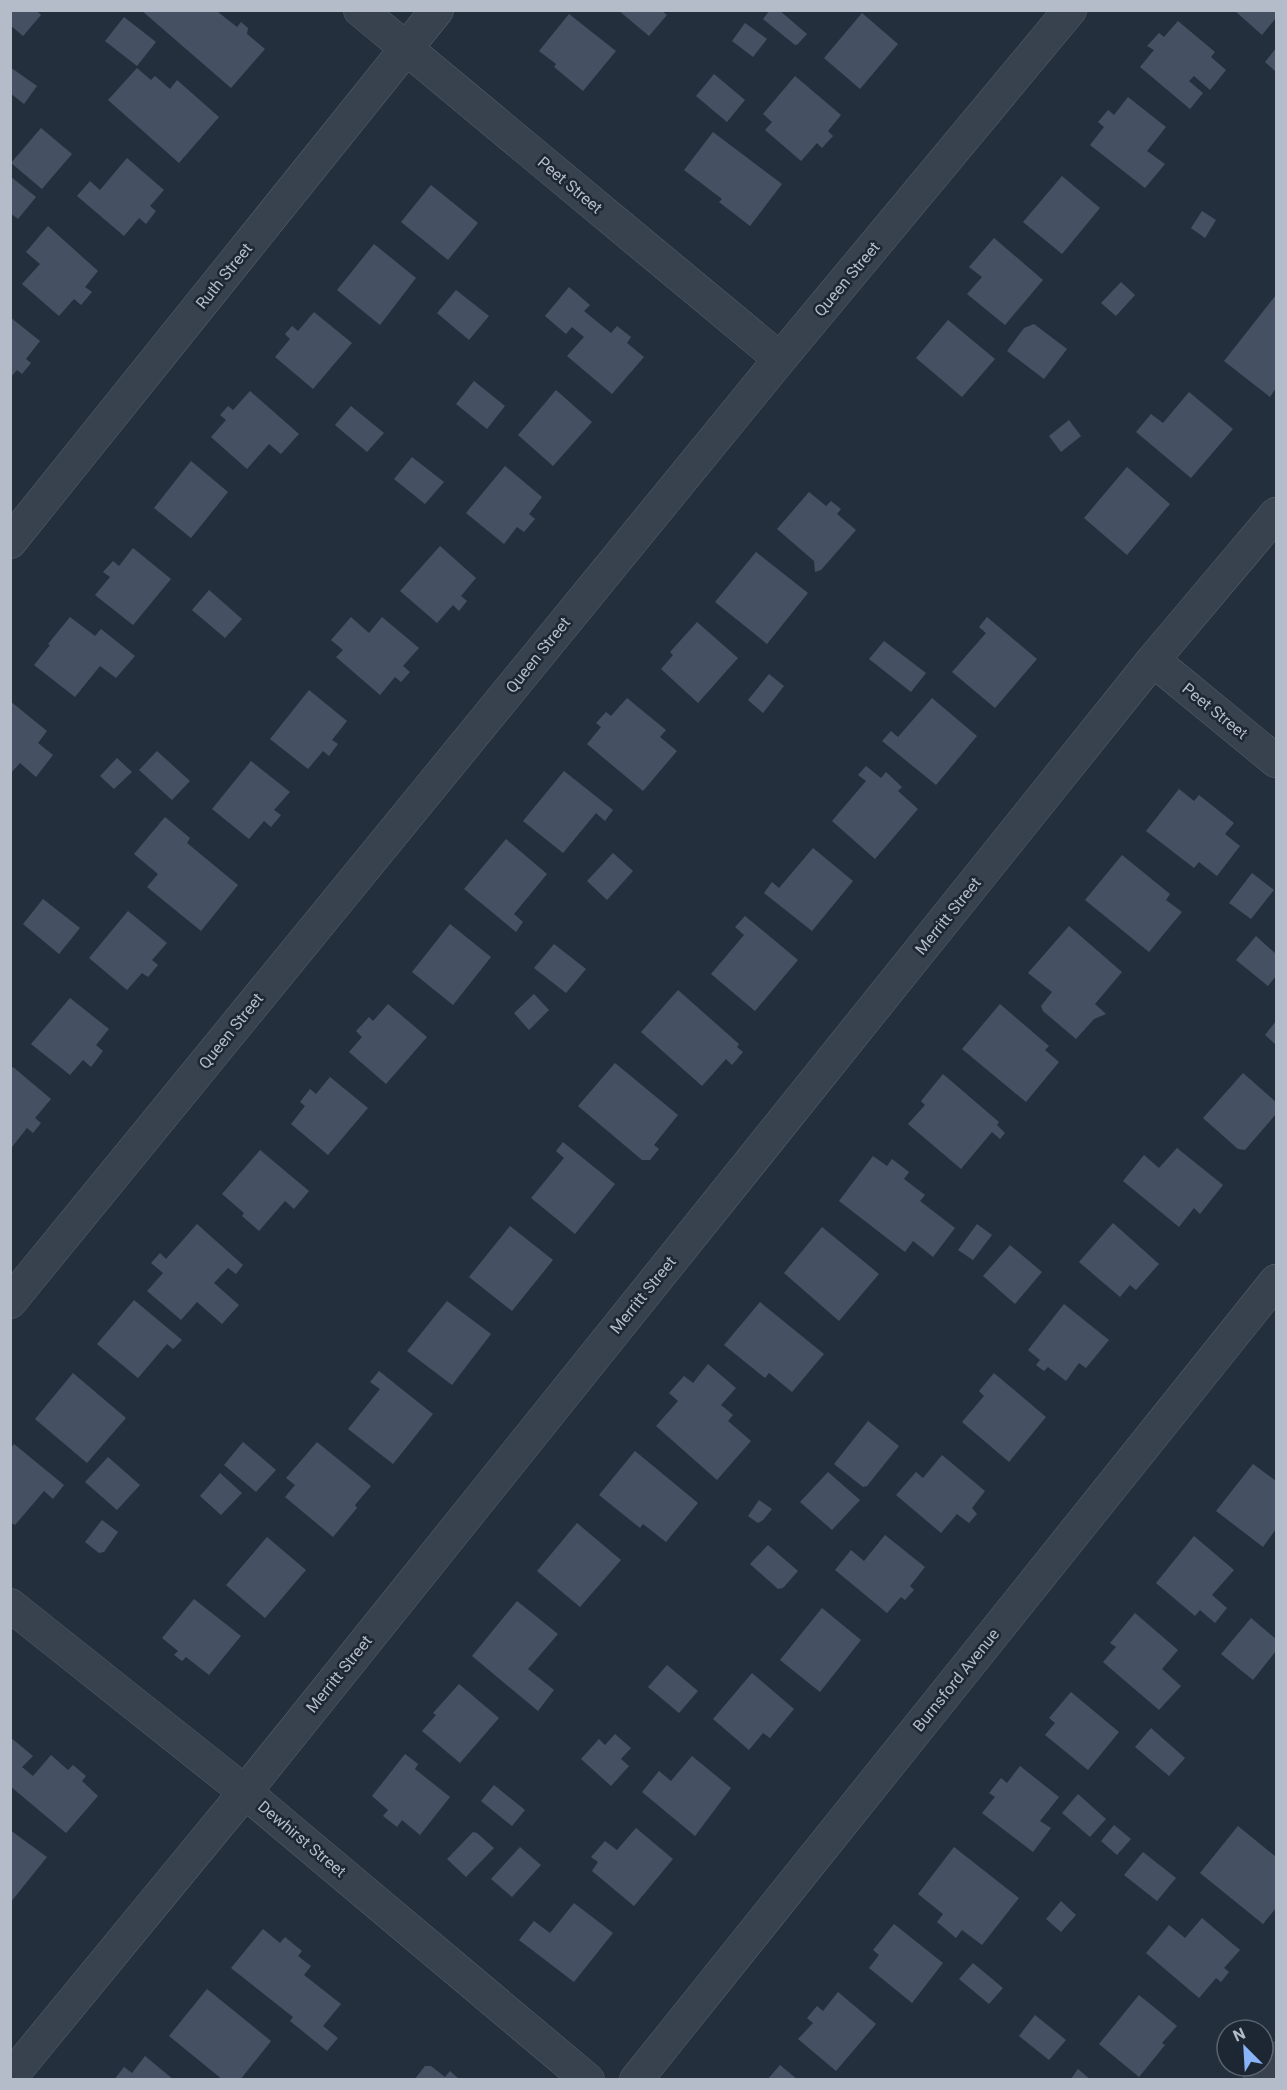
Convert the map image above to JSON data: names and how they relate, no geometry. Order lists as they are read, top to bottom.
{
  "streets": {
    "street": [
      "Peet Street",
      "Ruth Street",
      "Queen Street",
      "Merritt Street",
      "Burnsford Avenue",
      "Dewhirst Street"
    ]
  },
  "crossings": [
    ["Peet Street", "Ruth Street"],
    ["Peet Street", "Queen Street"],
    ["Peet Street", "Merritt Street"],
    ["Merritt Street", "Dewhirst Street"]
  ],
  "north": "top left"
}
